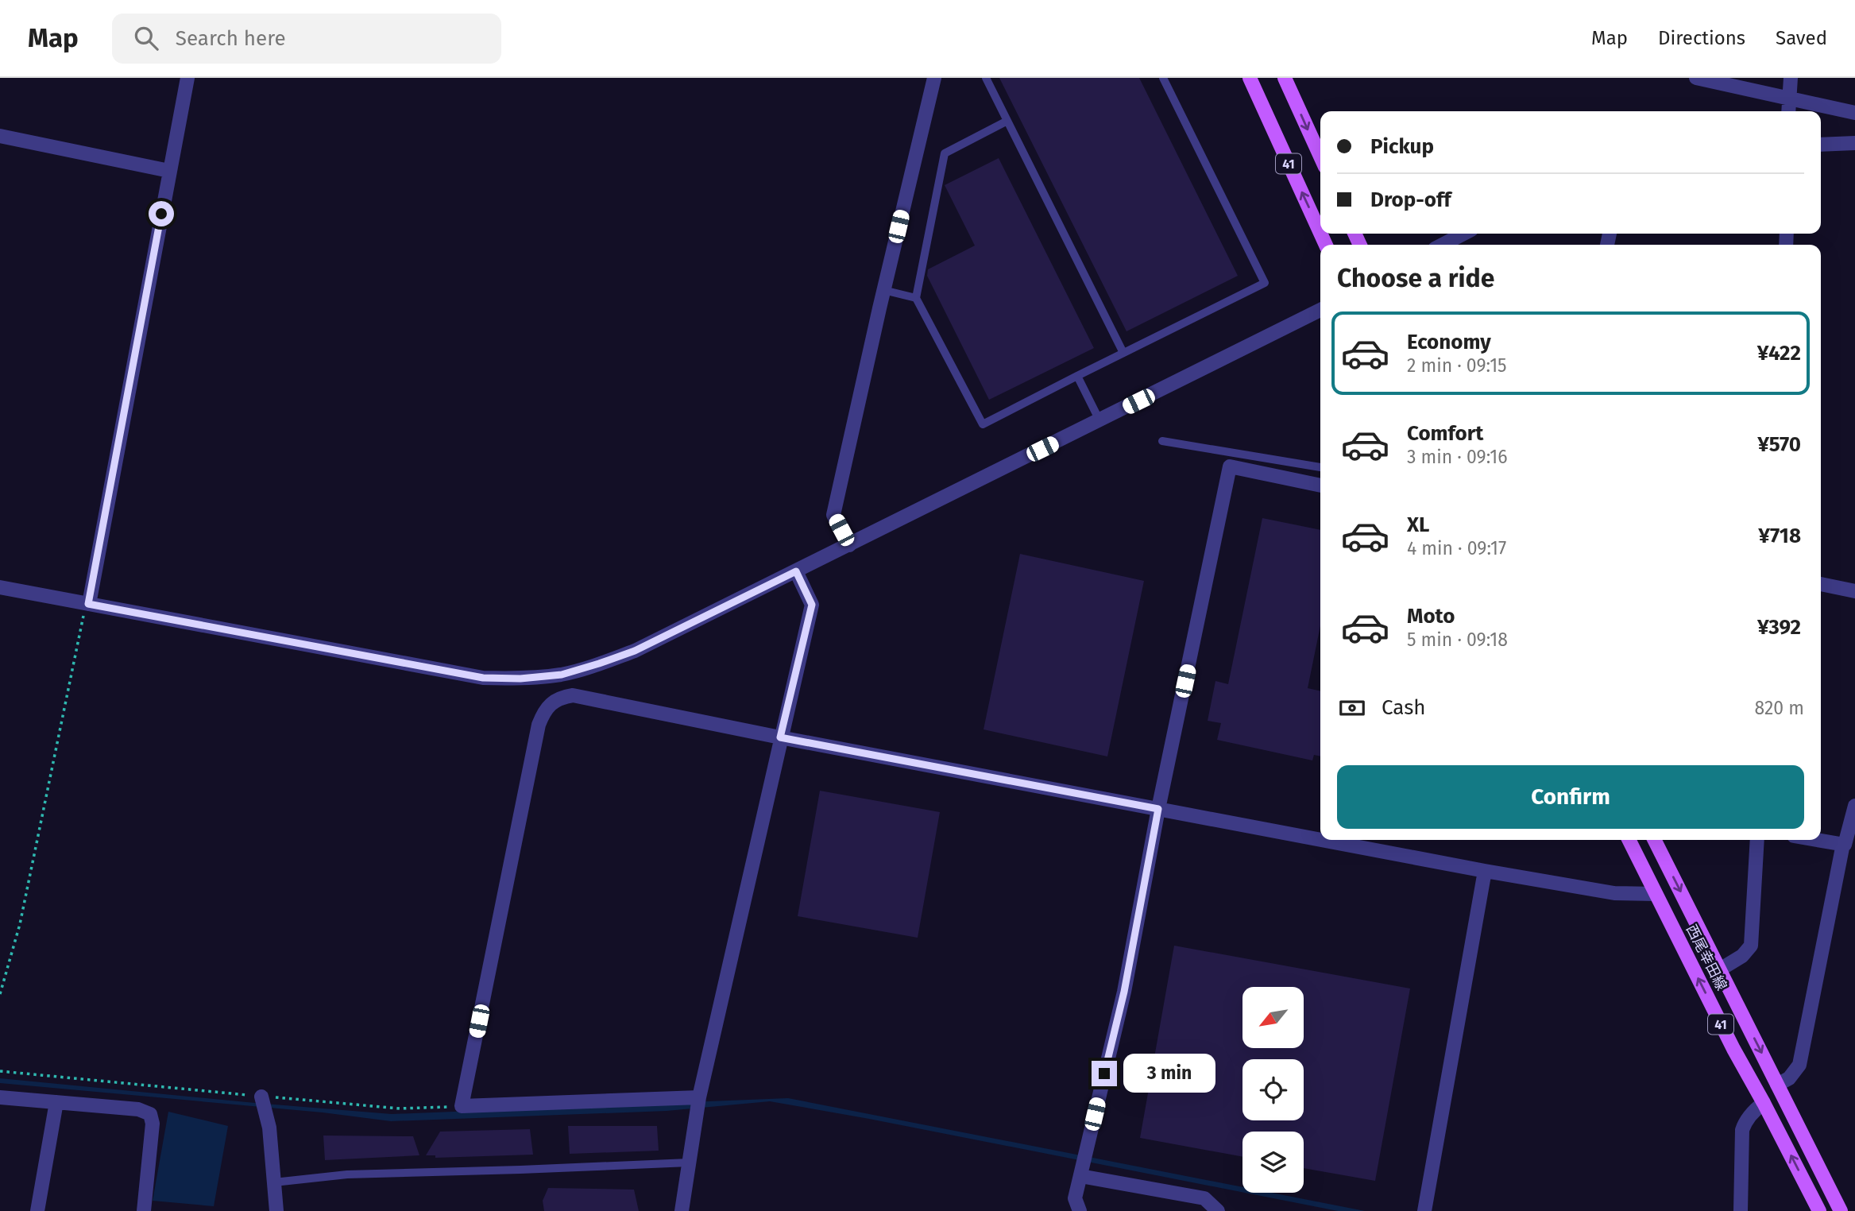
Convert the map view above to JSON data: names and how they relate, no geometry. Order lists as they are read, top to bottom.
{
  "streets": {
    "main road": ["41", "西尾幸田線"]
  },
  "north": "bottom left",
  "page": {
    "header": "Map",
    "search": "Search here",
    "nav": ["Map", "Directions", "Saved"],
    "banner": ["Pickup", "Drop-off"],
    "heading": "Choose a ride",
    "list": [
      {
        "name": "Economy",
        "note": "2 min · 09:15",
        "value": "¥422"
      },
      {
        "name": "Comfort",
        "note": "3 min · 09:16",
        "value": "¥570"
      },
      {
        "name": "XL",
        "note": "4 min · 09:17",
        "value": "¥718"
      },
      {
        "name": "Moto",
        "note": "5 min · 09:18",
        "value": "¥392"
      }
    ],
    "pay": ["Cash", "820 m"],
    "buttons": "Confirm",
    "bubble": "3 min"
  }
}
